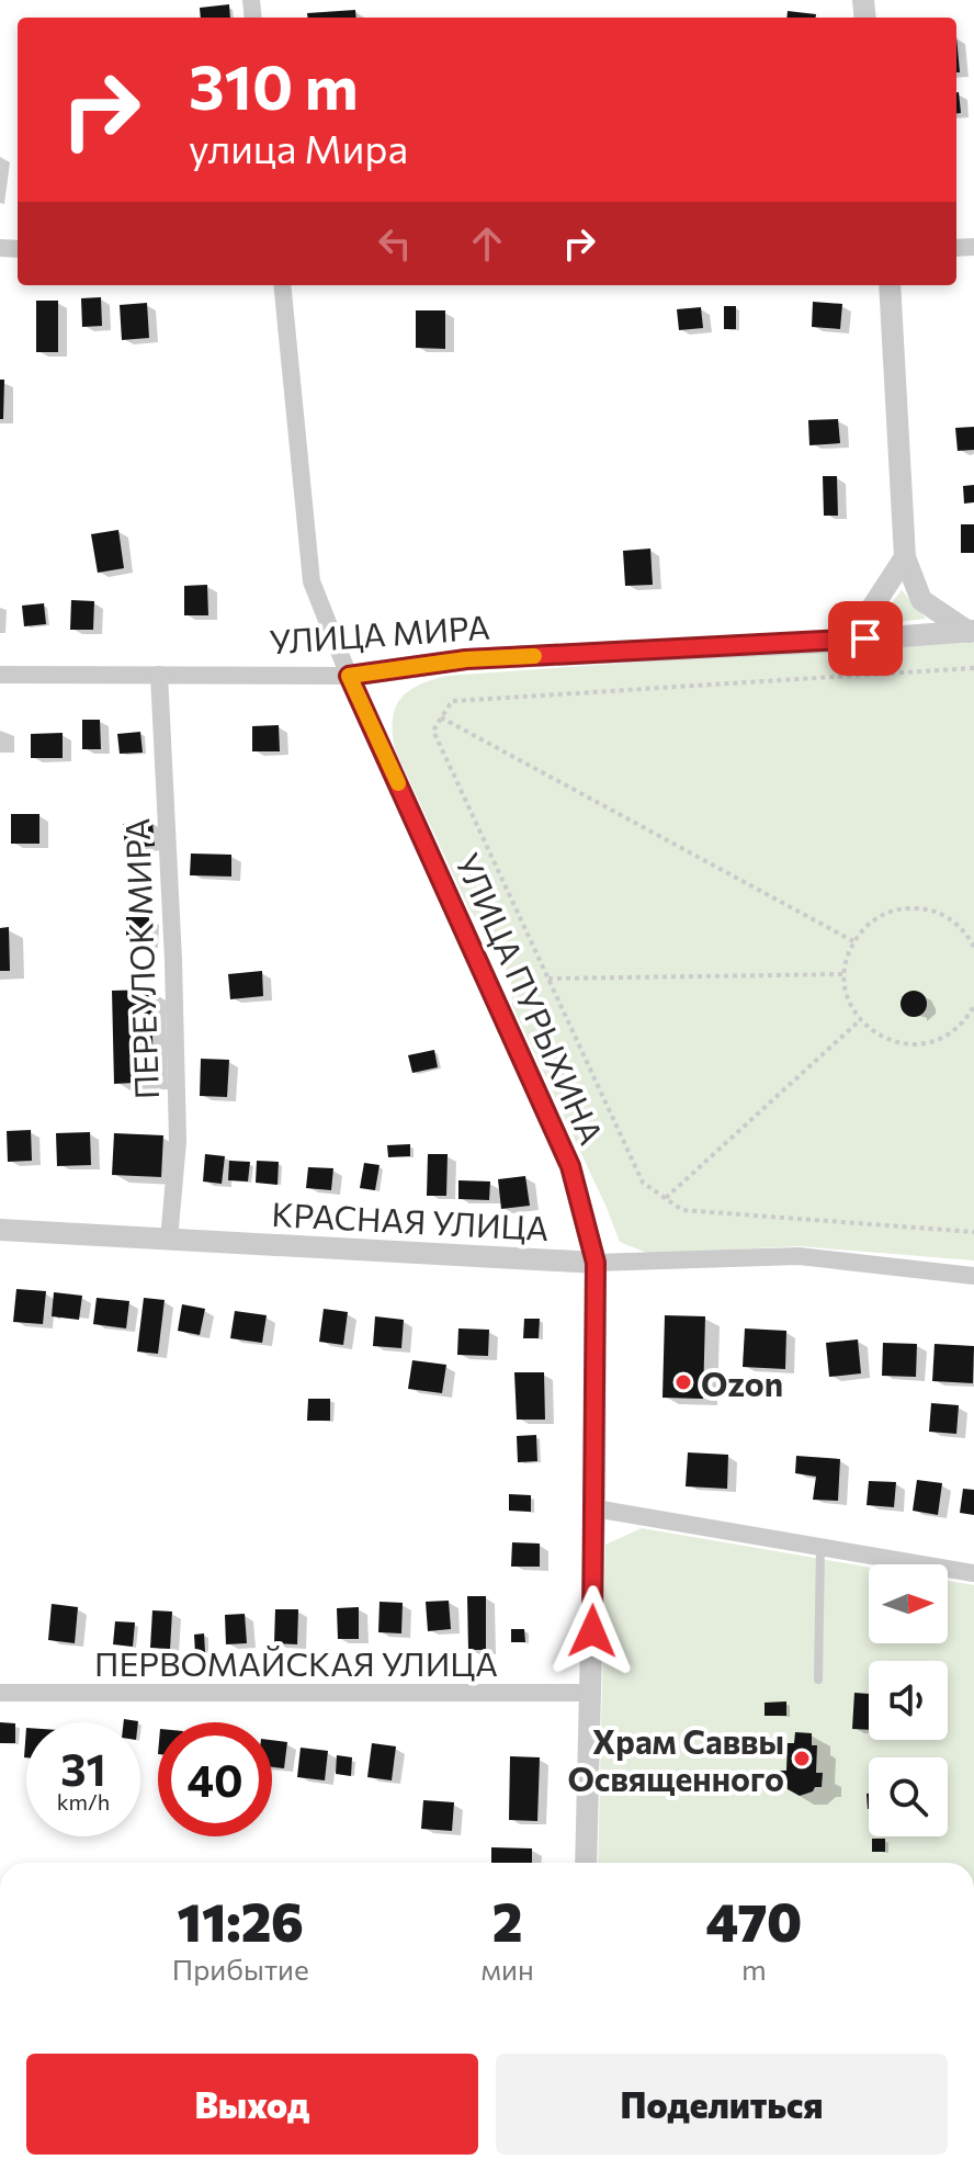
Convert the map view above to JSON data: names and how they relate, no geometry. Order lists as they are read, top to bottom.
{
  "streets": {
    "street": [
      "УЛИЦА МИРА",
      "ПЕРЕУЛОК МИРА",
      "УЛИЦА ПУРЫХИНА",
      "КРАСНАЯ УЛИЦА",
      "ПЕРВОМАЙСКАЯ УЛИЦА"
    ]
  },
  "crossings": [
    ["УЛИЦА МИРА", "ПЕРЕУЛОК МИРА"],
    ["УЛИЦА МИРА", "УЛИЦА ПУРЫХИНА"],
    ["ПЕРЕУЛОК МИРА", "КРАСНАЯ УЛИЦА"],
    ["УЛИЦА ПУРЫХИНА", "КРАСНАЯ УЛИЦА"],
    ["УЛИЦА ПУРЫХИНА", "ПЕРВОМАЙСКАЯ УЛИЦА"]
  ],
  "places": ["Ozon", "Храм Саввы Освященного"],
  "north": "right",
  "page": {
    "turn": ["310 m", "улица Мира"],
    "speed": "31 km/h",
    "limit": "40",
    "eta": [
      "11:26",
      "Прибытие",
      "2",
      "мин",
      "470",
      "m"
    ],
    "buttons": ["Выход", "Поделиться"]
  }
}
